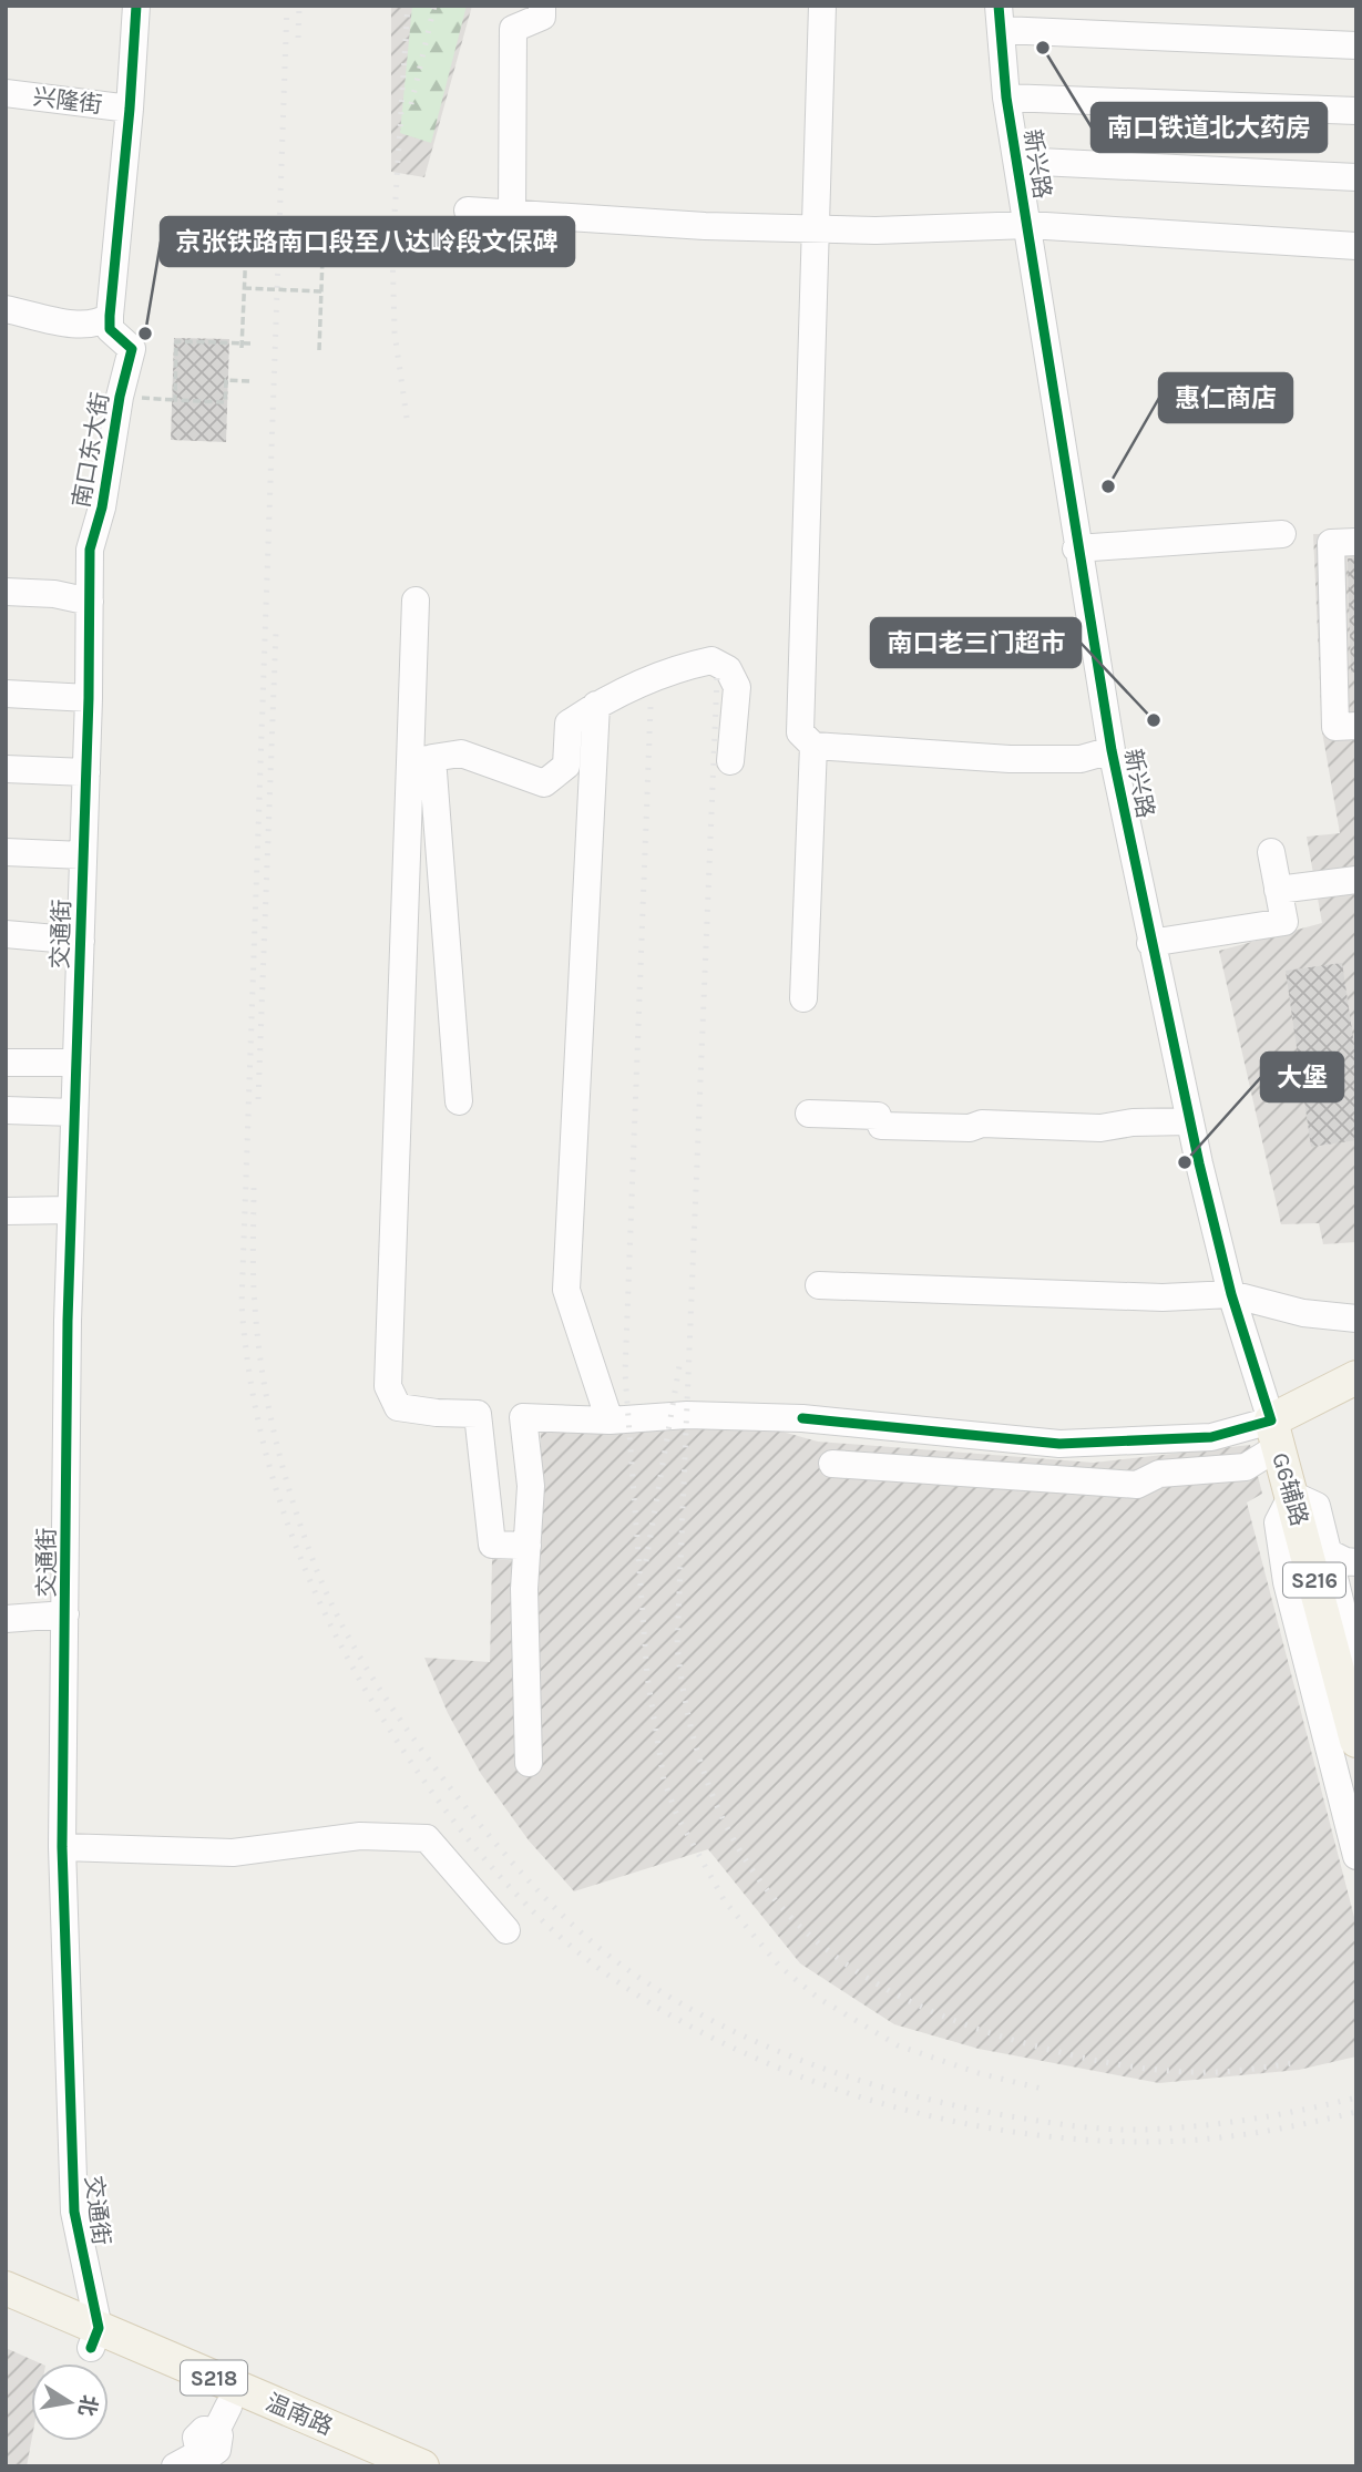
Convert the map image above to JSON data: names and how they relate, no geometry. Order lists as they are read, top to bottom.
{
  "streets": {
    "main road": [
      "G6辅路",
      "S216",
      "S218",
      "温南路"
    ],
    "street": [
      "兴隆街",
      "新兴路",
      "南口东大街",
      "交通街"
    ]
  },
  "crossings": [
    ["新兴路", "G6辅路"],
    ["南口东大街", "交通街"],
    ["交通街", "温南路"]
  ],
  "places": [
    "南口铁道北大药房",
    "京张铁路南口段至八达岭段文保碑",
    "惠仁商店",
    "南口老三门超市",
    "大堡"
  ],
  "north": "right"
}
